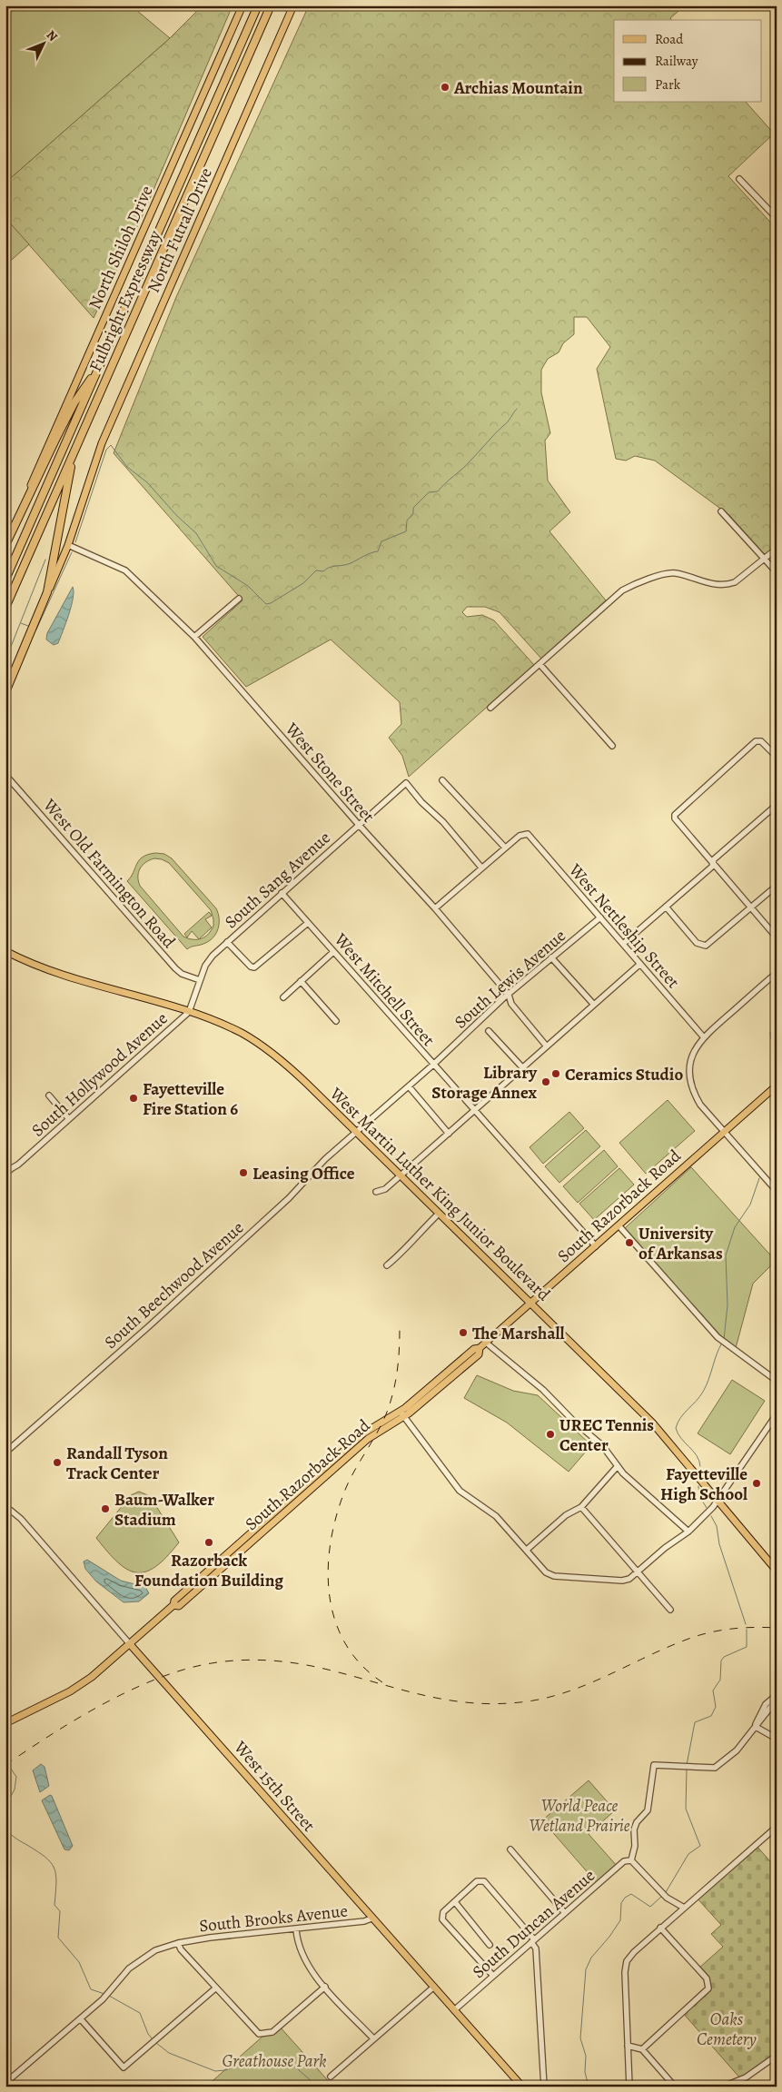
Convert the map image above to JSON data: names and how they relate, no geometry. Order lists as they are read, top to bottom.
{
  "streets": {
    "highway": ["Fulbright Expressway"],
    "main road": [
      "North Futrall Drive",
      "North Shiloh Drive",
      "West Martin Luther King Junior Boulevard",
      "South Razorback Road",
      "West 15th Street"
    ],
    "street": [
      "West Stone Street",
      "West Old Farmington Road",
      "South Sang Avenue",
      "West Nettleship Street",
      "South Lewis Avenue",
      "West Mitchell Street",
      "South Hollywood Avenue",
      "South Beechwood Avenue",
      "South Brooks Avenue",
      "South Duncan Avenue"
    ]
  },
  "crossings": [
    ["North Futrall Drive", "West Stone Street"],
    ["West Stone Street", "South Sang Avenue"],
    ["West Stone Street", "South Lewis Avenue"],
    ["West Old Farmington Road", "South Sang Avenue"],
    ["South Sang Avenue", "West Mitchell Street"],
    ["South Sang Avenue", "South Hollywood Avenue"],
    ["South Sang Avenue", "West Martin Luther King Junior Boulevard"],
    ["West Nettleship Street", "South Lewis Avenue"],
    ["South Lewis Avenue", "West Mitchell Street"],
    ["South Lewis Avenue", "West Martin Luther King Junior Boulevard"],
    ["South Lewis Avenue", "South Beechwood Avenue"],
    ["West Mitchell Street", "South Razorback Road"],
    ["South Hollywood Avenue", "West Martin Luther King Junior Boulevard"],
    ["West Martin Luther King Junior Boulevard", "South Razorback Road"],
    ["West Martin Luther King Junior Boulevard", "South Beechwood Avenue"],
    ["South Razorback Road", "West 15th Street"],
    ["West 15th Street", "South Brooks Avenue"],
    ["West 15th Street", "South Duncan Avenue"]
  ],
  "parks": ["World Peace Wetland Prairie", "Oaks Cemetery", "Greathouse Park"],
  "places": [
    "Archias Mountain",
    "Ceramics Studio",
    "Library Storage Annex",
    "Fayetteville Fire Station 6",
    "Leasing Office",
    "University of Arkansas",
    "The Marshall",
    "UREC Tennis Center",
    "Randall Tyson Track Center",
    "Fayetteville High School",
    "Baum-Walker Stadium",
    "Razorback Foundation Building"
  ],
  "legend": ["Road", "Railway", "Park"],
  "north": "top right"
}
